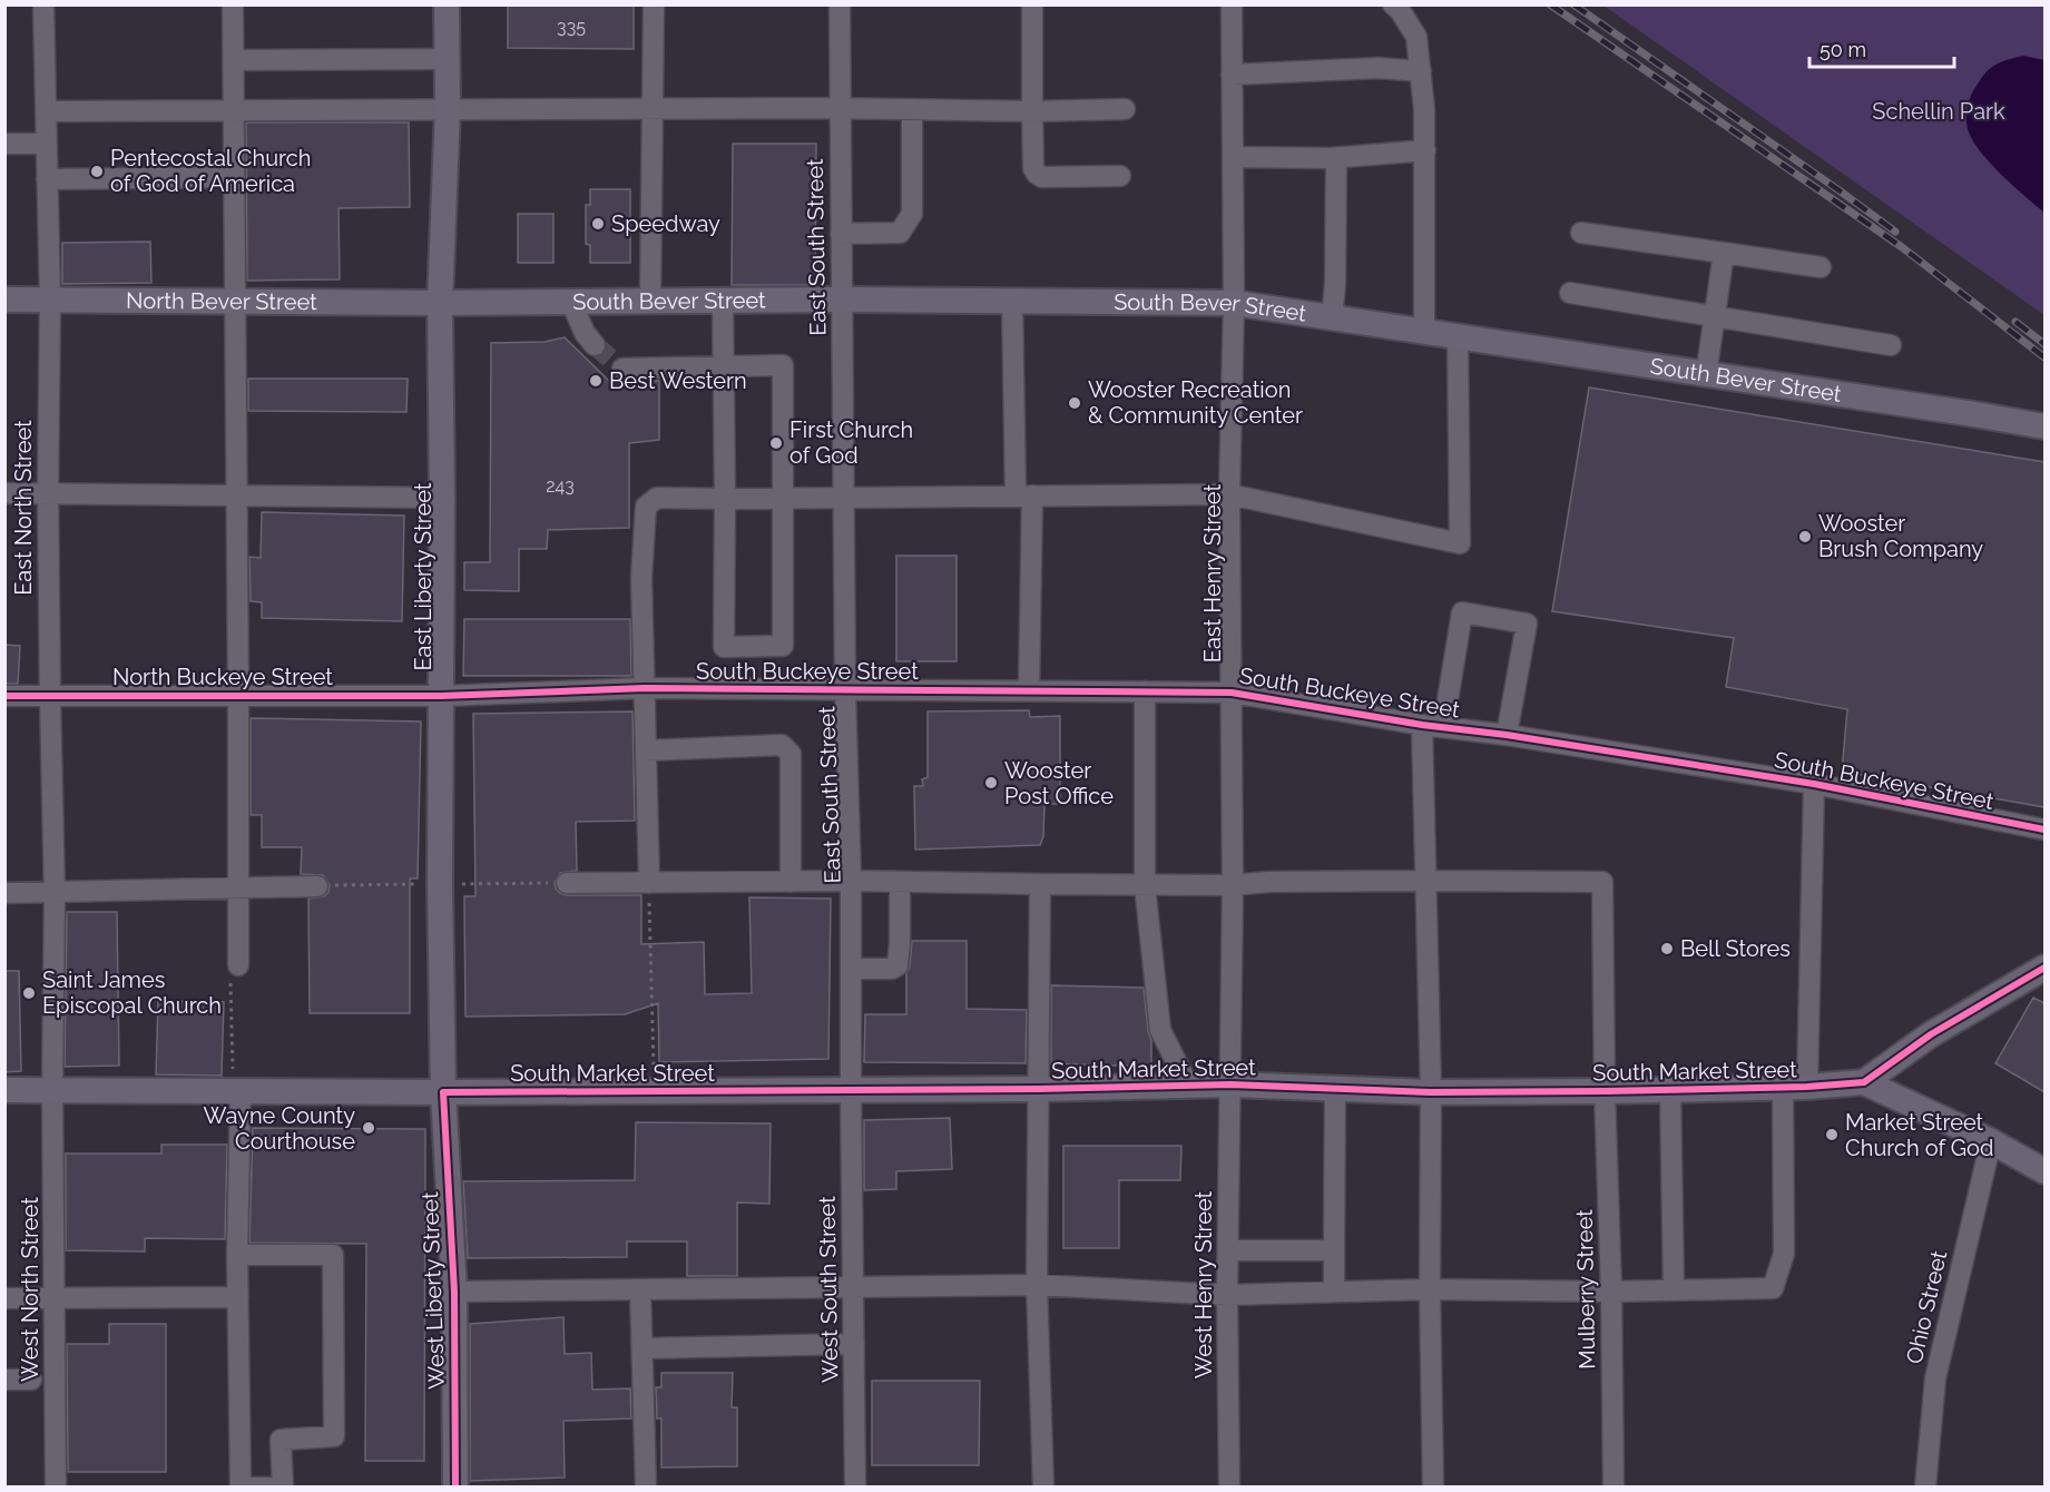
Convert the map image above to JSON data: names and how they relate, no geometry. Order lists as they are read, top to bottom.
{
  "streets": {
    "main road": [
      "North Bever Street",
      "South Bever Street",
      "East Liberty Street",
      "South Market Street",
      "West Liberty Street"
    ],
    "street": [
      "East South Street",
      "East North Street",
      "East Henry Street",
      "South Buckeye Street",
      "North Buckeye Street",
      "West Henry Street",
      "West North Street",
      "West South Street",
      "Mulberry Street",
      "Ohio Street"
    ]
  },
  "crossings": [
    ["East South Street", "South Bever Street"],
    ["East South Street", "South Buckeye Street"],
    ["East South Street", "South Market Street"],
    ["East South Street", "West South Street"],
    ["North Bever Street", "South Bever Street"],
    ["North Bever Street", "East North Street"],
    ["North Bever Street", "East Liberty Street"],
    ["South Bever Street", "East Henry Street"],
    ["South Bever Street", "East Liberty Street"],
    ["East North Street", "North Buckeye Street"],
    ["East North Street", "South Market Street"],
    ["East North Street", "West North Street"],
    ["East Henry Street", "South Buckeye Street"],
    ["East Henry Street", "South Market Street"],
    ["East Henry Street", "West Henry Street"],
    ["East Liberty Street", "South Buckeye Street"],
    ["East Liberty Street", "North Buckeye Street"],
    ["East Liberty Street", "South Market Street"],
    ["East Liberty Street", "West Liberty Street"],
    ["South Buckeye Street", "North Buckeye Street"],
    ["South Market Street", "West Henry Street"],
    ["South Market Street", "West North Street"],
    ["South Market Street", "West South Street"],
    ["South Market Street", "Mulberry Street"],
    ["South Market Street", "West Liberty Street"]
  ],
  "parks": ["Schellin Park"],
  "places": [
    "Pentecostal Church of God of America",
    "Speedway",
    "Best Western",
    "Wooster Recreation & Community Center",
    "First Church of God",
    "Wooster Brush Company",
    "Wooster Post Office",
    "Bell Stores",
    "Saint James Episcopal Church",
    "Wayne County Courthouse",
    "Market Street Church of God"
  ],
  "house_numbers": ["335", "243"],
  "scale_bar": "50 m"
}
